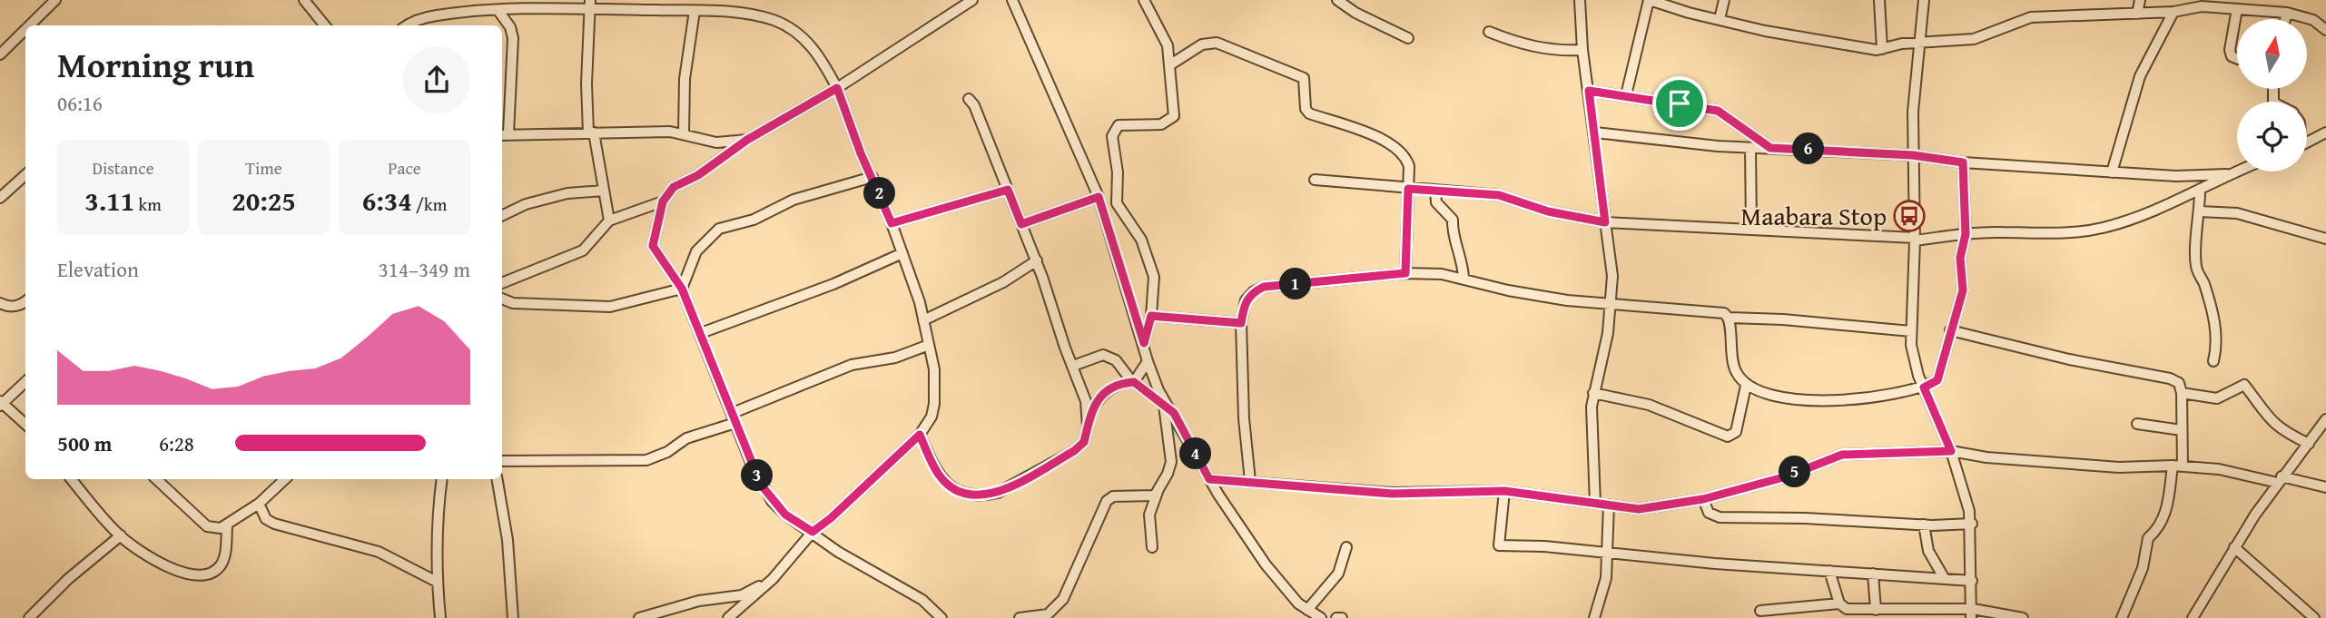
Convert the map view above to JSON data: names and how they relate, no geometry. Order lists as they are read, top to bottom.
{
  "places": {
    "bus stop": ["Maabara Stop"]
  },
  "north": "top",
  "page": {
    "heading": ["Morning run", "06:16"],
    "pins": [
      "6",
      "2",
      "1",
      "4",
      "5",
      "3"
    ],
    "stats": [
      ["Distance", "3.11 km"],
      ["Time", "20:25"],
      ["Pace", "6:34 /km"]
    ],
    "chart": ["Elevation", "314–349 m"],
    "list": [
      {
        "name": "500 m",
        "note": "6:28"
      }
    ]
  }
}
